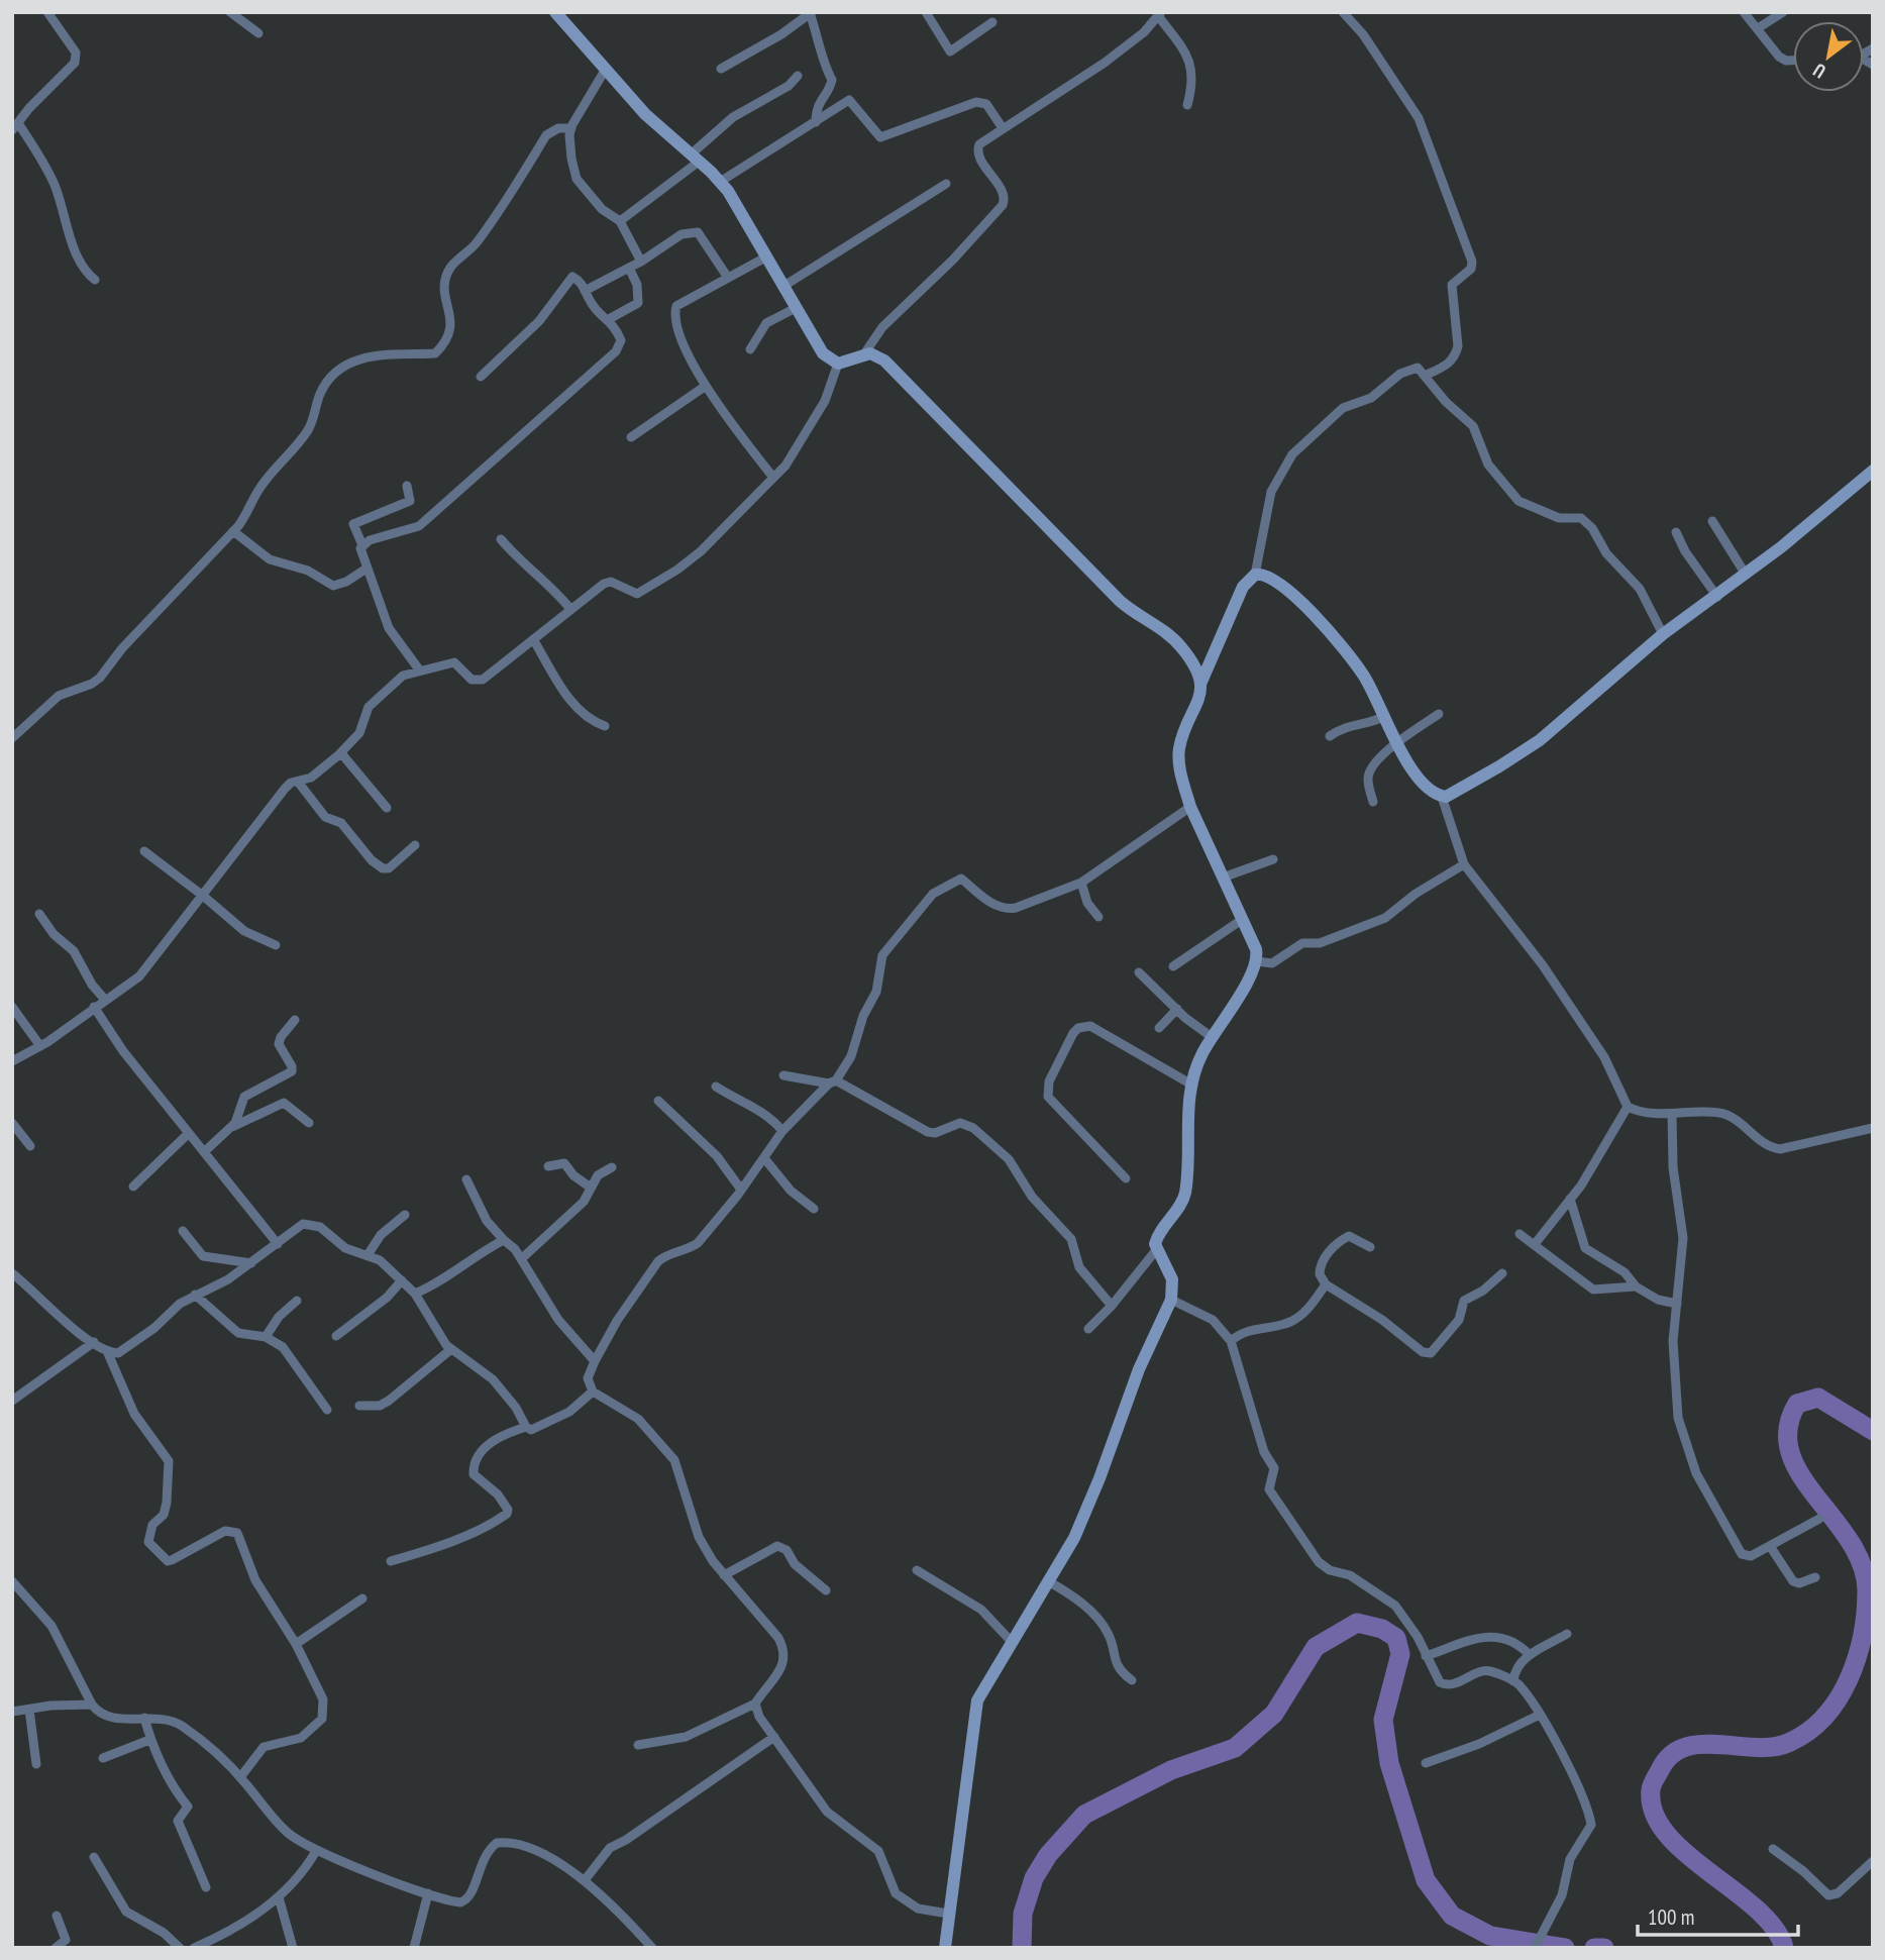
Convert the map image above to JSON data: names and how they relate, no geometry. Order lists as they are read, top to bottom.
{
  "scale_bar": "100 m",
  "north": "bottom left"
}
